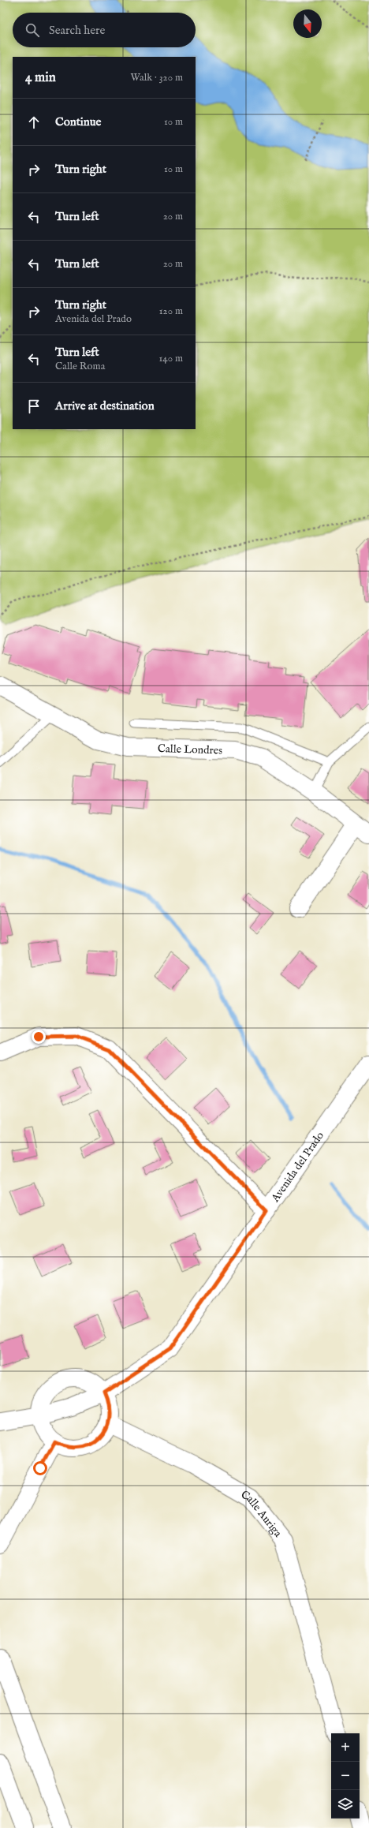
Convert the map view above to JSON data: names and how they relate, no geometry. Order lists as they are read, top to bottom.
{
  "streets": {
    "street": ["Calle Londres", "Avenida del Prado", "Calle Auriga"]
  },
  "north": "bottom",
  "page": {
    "search": "Search here",
    "heading": ["4 min", "Walk · 320 m"],
    "list": [
      ["Continue", "10 m"],
      ["Turn right", "10 m"],
      ["Turn left", "20 m"],
      ["Turn left", "20 m"],
      ["Turn right", "Avenida del Prado", "120 m"],
      ["Turn left", "Calle Roma", "140 m"],
      "Arrive at destination"
    ],
    "map_buttons": ["+", "−"]
  }
}
